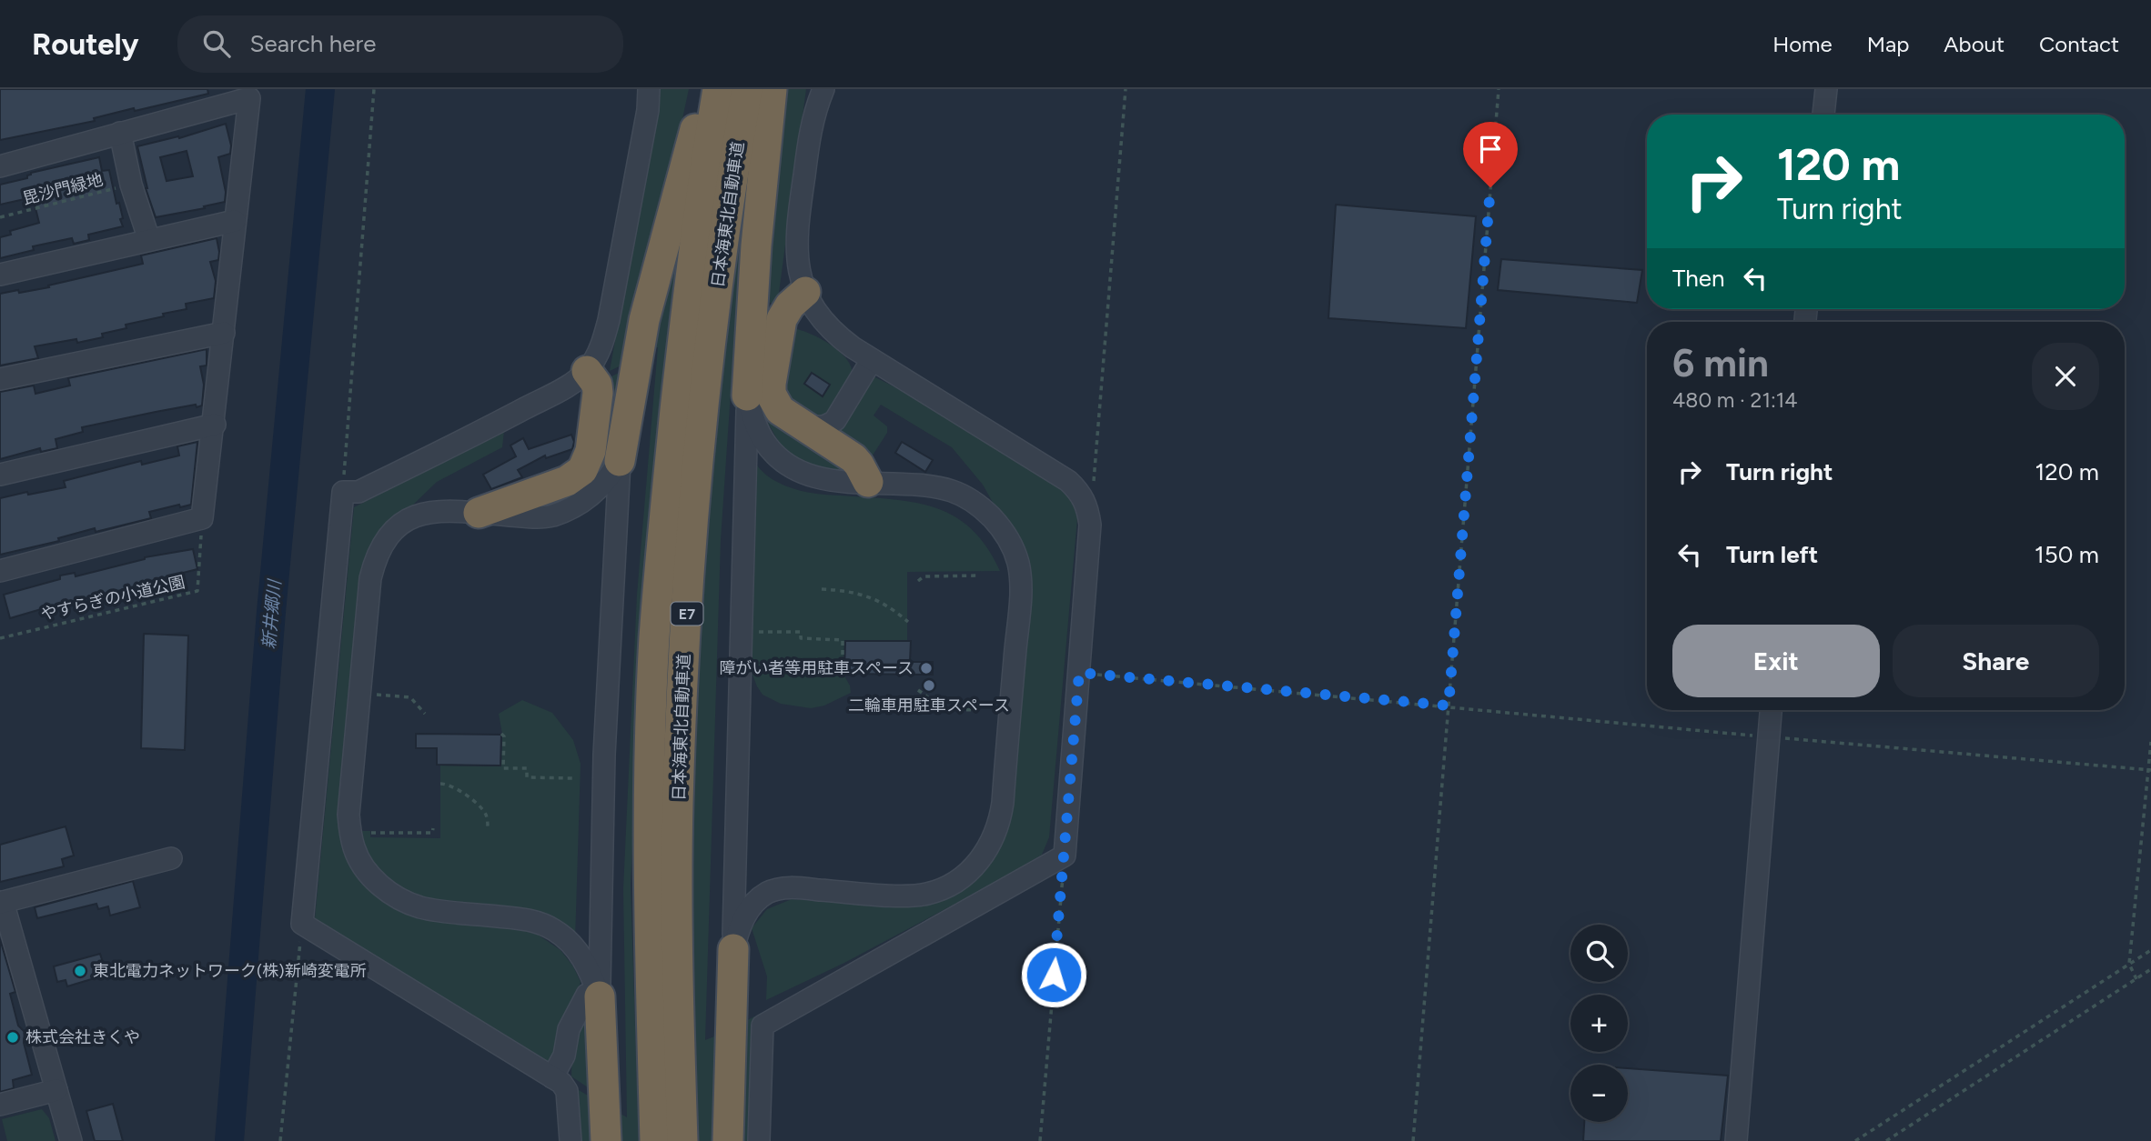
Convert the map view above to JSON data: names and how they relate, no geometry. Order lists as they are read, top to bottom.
{
  "streets": {
    "highway": ["日本海東北自動車道", "E7"],
    "path": ["毘沙門緑地", "やすらぎの小道公園"]
  },
  "water": ["新井郷川"],
  "places": [
    "障がい者等用駐車スペース",
    "二輪車用駐車スペース",
    "東北電力ネットワーク(株)新崎変電所",
    "株式会社きくや"
  ],
  "page": {
    "header": "Routely",
    "search": "Search here",
    "nav": [
      "Home",
      "Map",
      "About",
      "Contact"
    ],
    "turn": ["120 m", "Turn right"],
    "then": "Then",
    "heading": ["6 min", "480 m · 21:14"],
    "list": [
      {
        "name": "Turn right",
        "value": "120 m"
      },
      {
        "name": "Turn left",
        "value": "150 m"
      }
    ],
    "buttons": ["Exit", "Share"],
    "map_buttons": ["+", "−"]
  }
}
